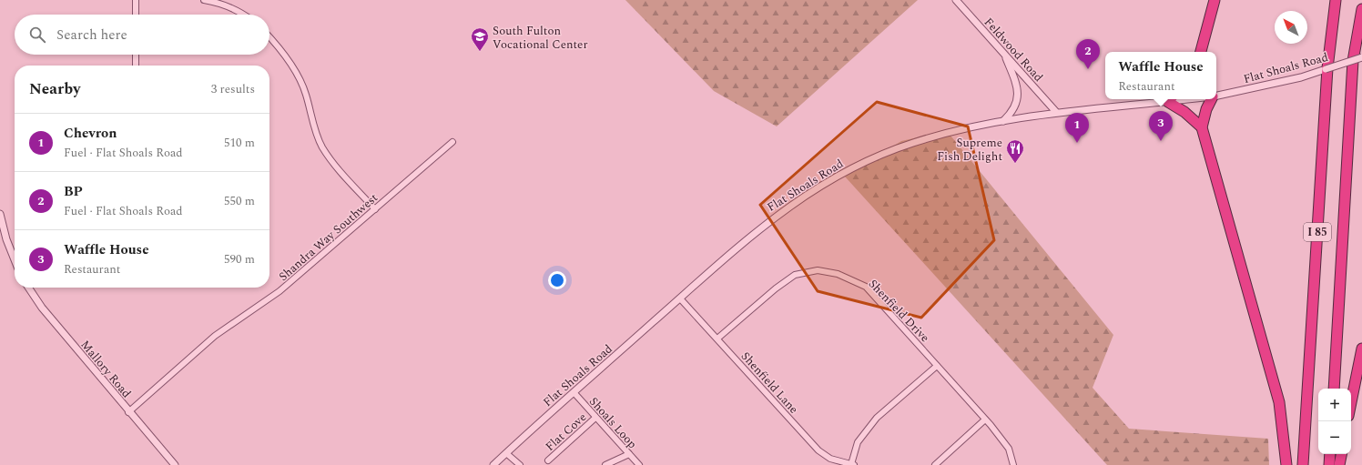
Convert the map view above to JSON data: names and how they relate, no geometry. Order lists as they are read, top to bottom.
{
  "streets": {
    "highway": ["I 85"],
    "street": [
      "Feldwood Road",
      "Flat Shoals Road",
      "Shandra Way Southwest",
      "Shenfield Drive",
      "Mallory Road",
      "Shenfield Lane",
      "Shoals Loop",
      "Flat Cove"
    ]
  },
  "crossings": [
    ["Feldwood Road", "Flat Shoals Road"],
    ["Flat Shoals Road", "Shenfield Lane"],
    ["Flat Shoals Road", "Shoals Loop"],
    ["Shandra Way Southwest", "Mallory Road"],
    ["Shenfield Drive", "Shenfield Lane"],
    ["Shoals Loop", "Flat Cove"]
  ],
  "places": {
    "school or university": ["South Fulton Vocational Center"],
    "restaurant": ["Supreme Fish Delight"]
  },
  "north": "top left",
  "page": {
    "search": "Search here",
    "pins": ["2", "3", "1"],
    "popup": ["Waffle House", "Restaurant"],
    "heading": ["Nearby", "3 results"],
    "list": [
      {
        "mark": "1",
        "name": "Chevron",
        "note": "Fuel · Flat Shoals Road",
        "value": "510 m"
      },
      {
        "mark": "2",
        "name": "BP",
        "note": "Fuel · Flat Shoals Road",
        "value": "550 m"
      },
      {
        "mark": "3",
        "name": "Waffle House",
        "note": "Restaurant",
        "value": "590 m"
      }
    ],
    "map_buttons": ["+", "−"]
  }
}
